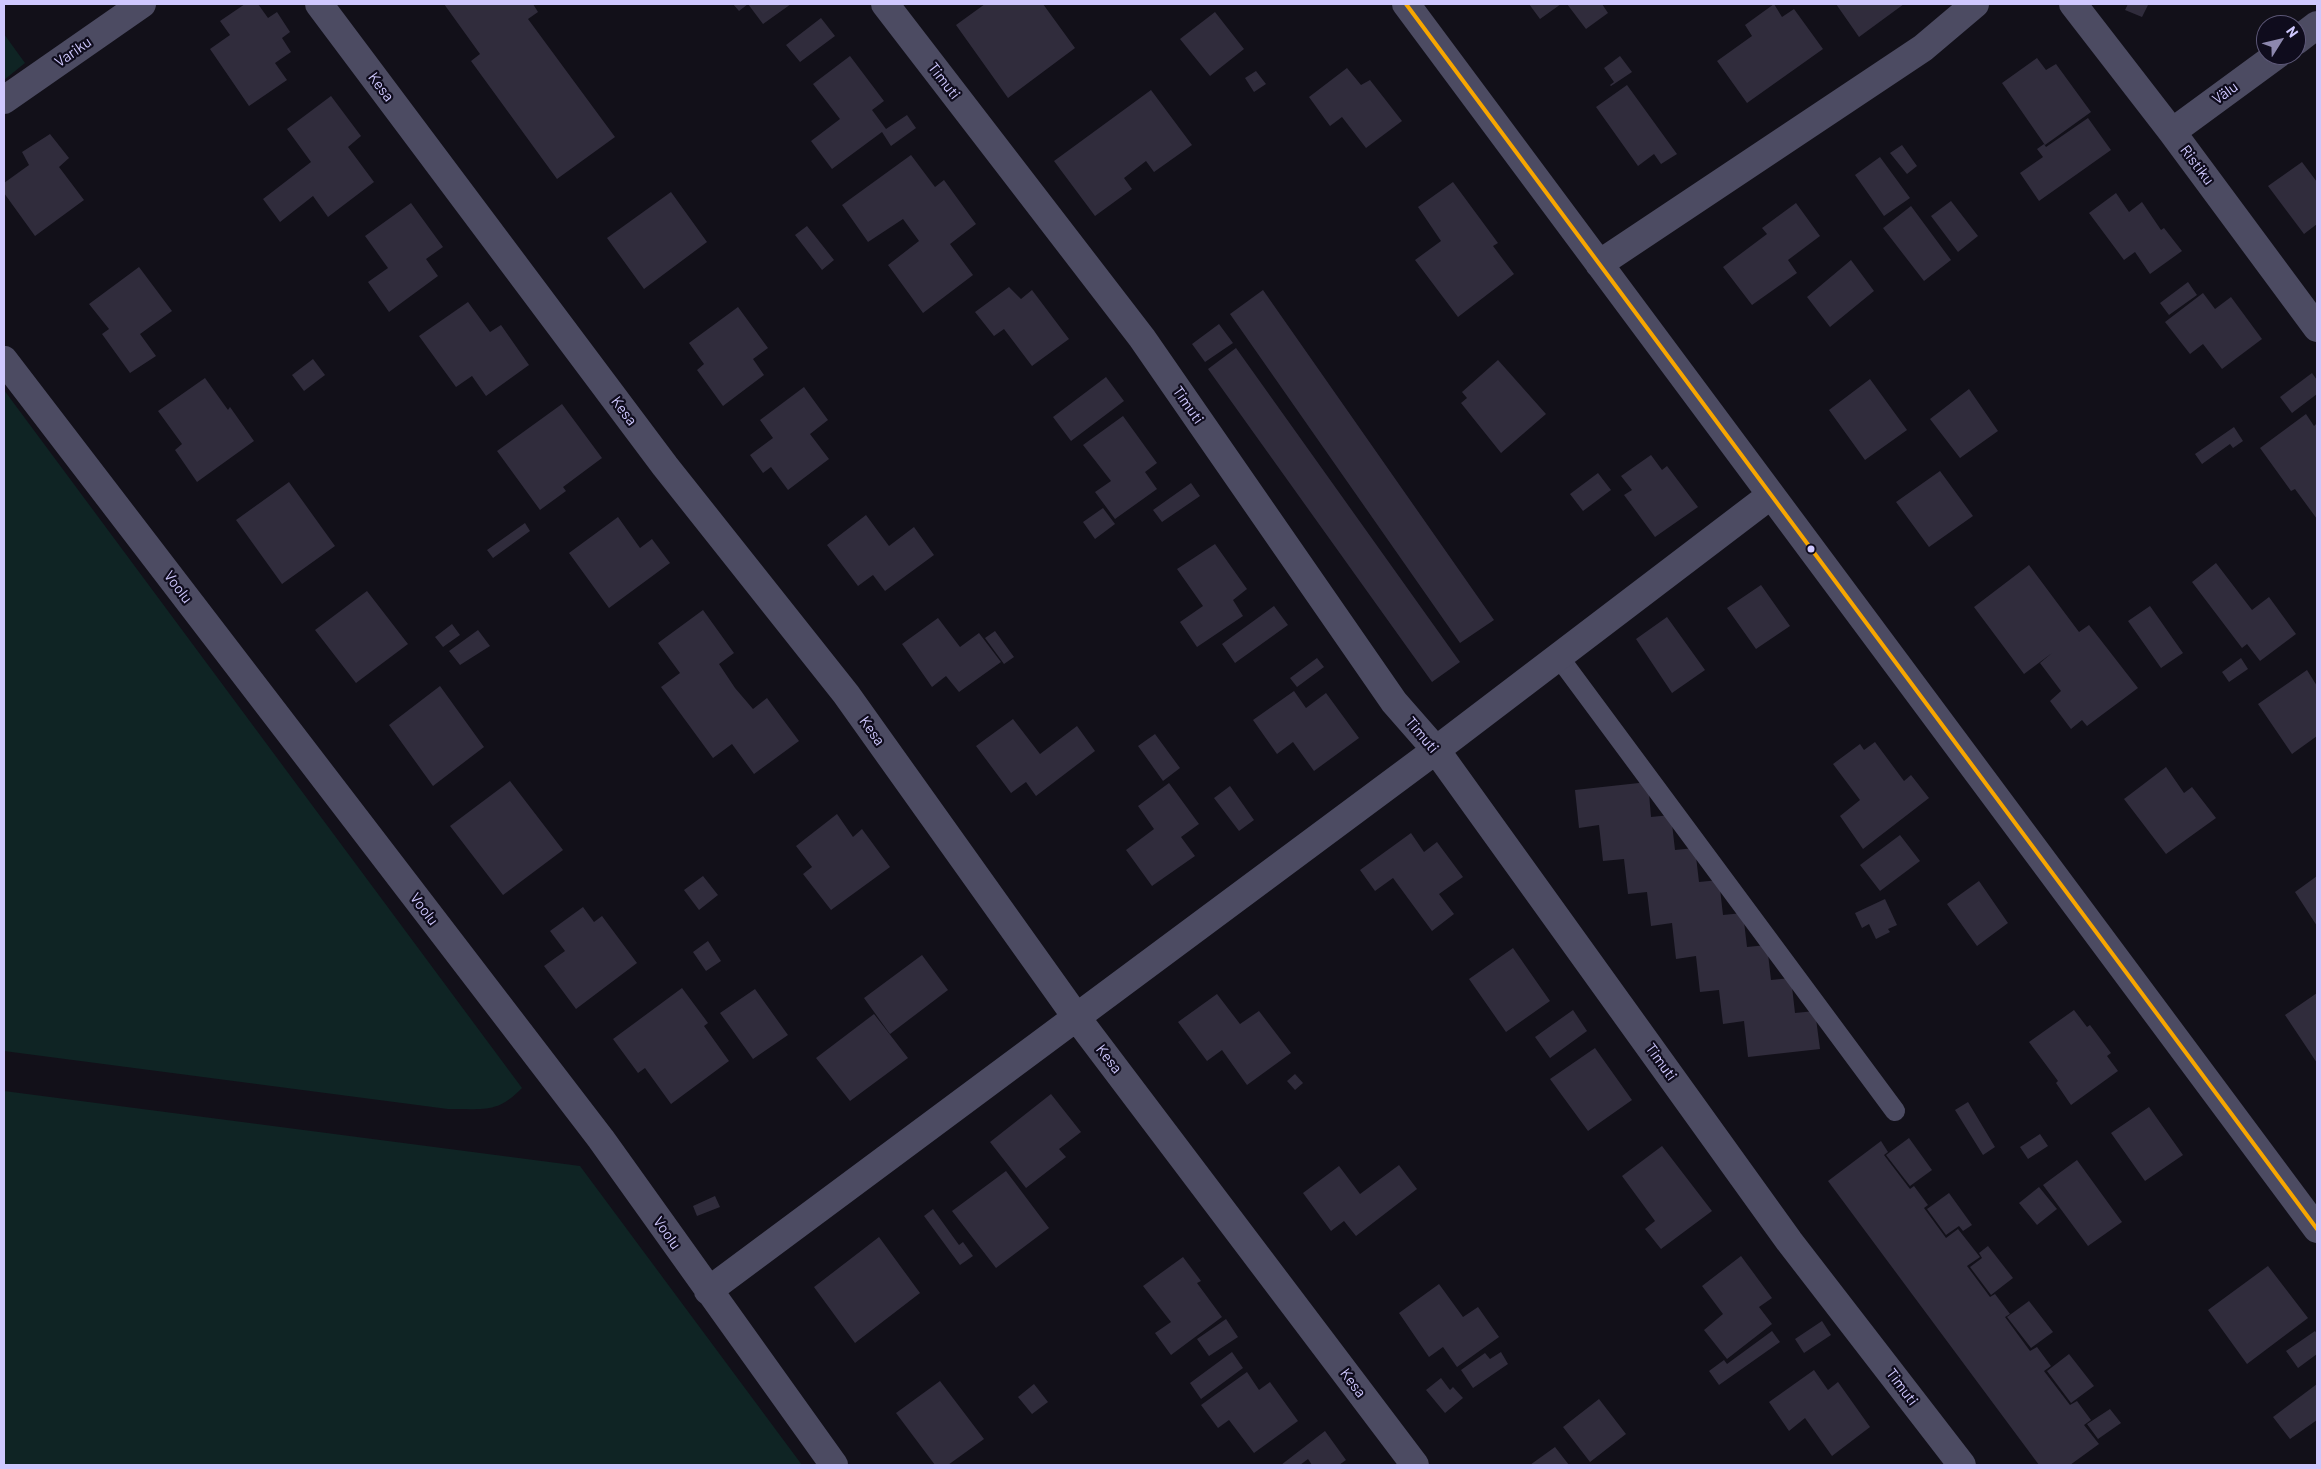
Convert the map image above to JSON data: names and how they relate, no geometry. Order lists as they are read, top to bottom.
{
  "streets": {
    "street": [
      "Variku",
      "Timuti",
      "Kesa",
      "Välu",
      "Ristiku",
      "Voolu"
    ]
  },
  "crossings": [
    ["Välu", "Ristiku"]
  ],
  "north": "top right"
}
